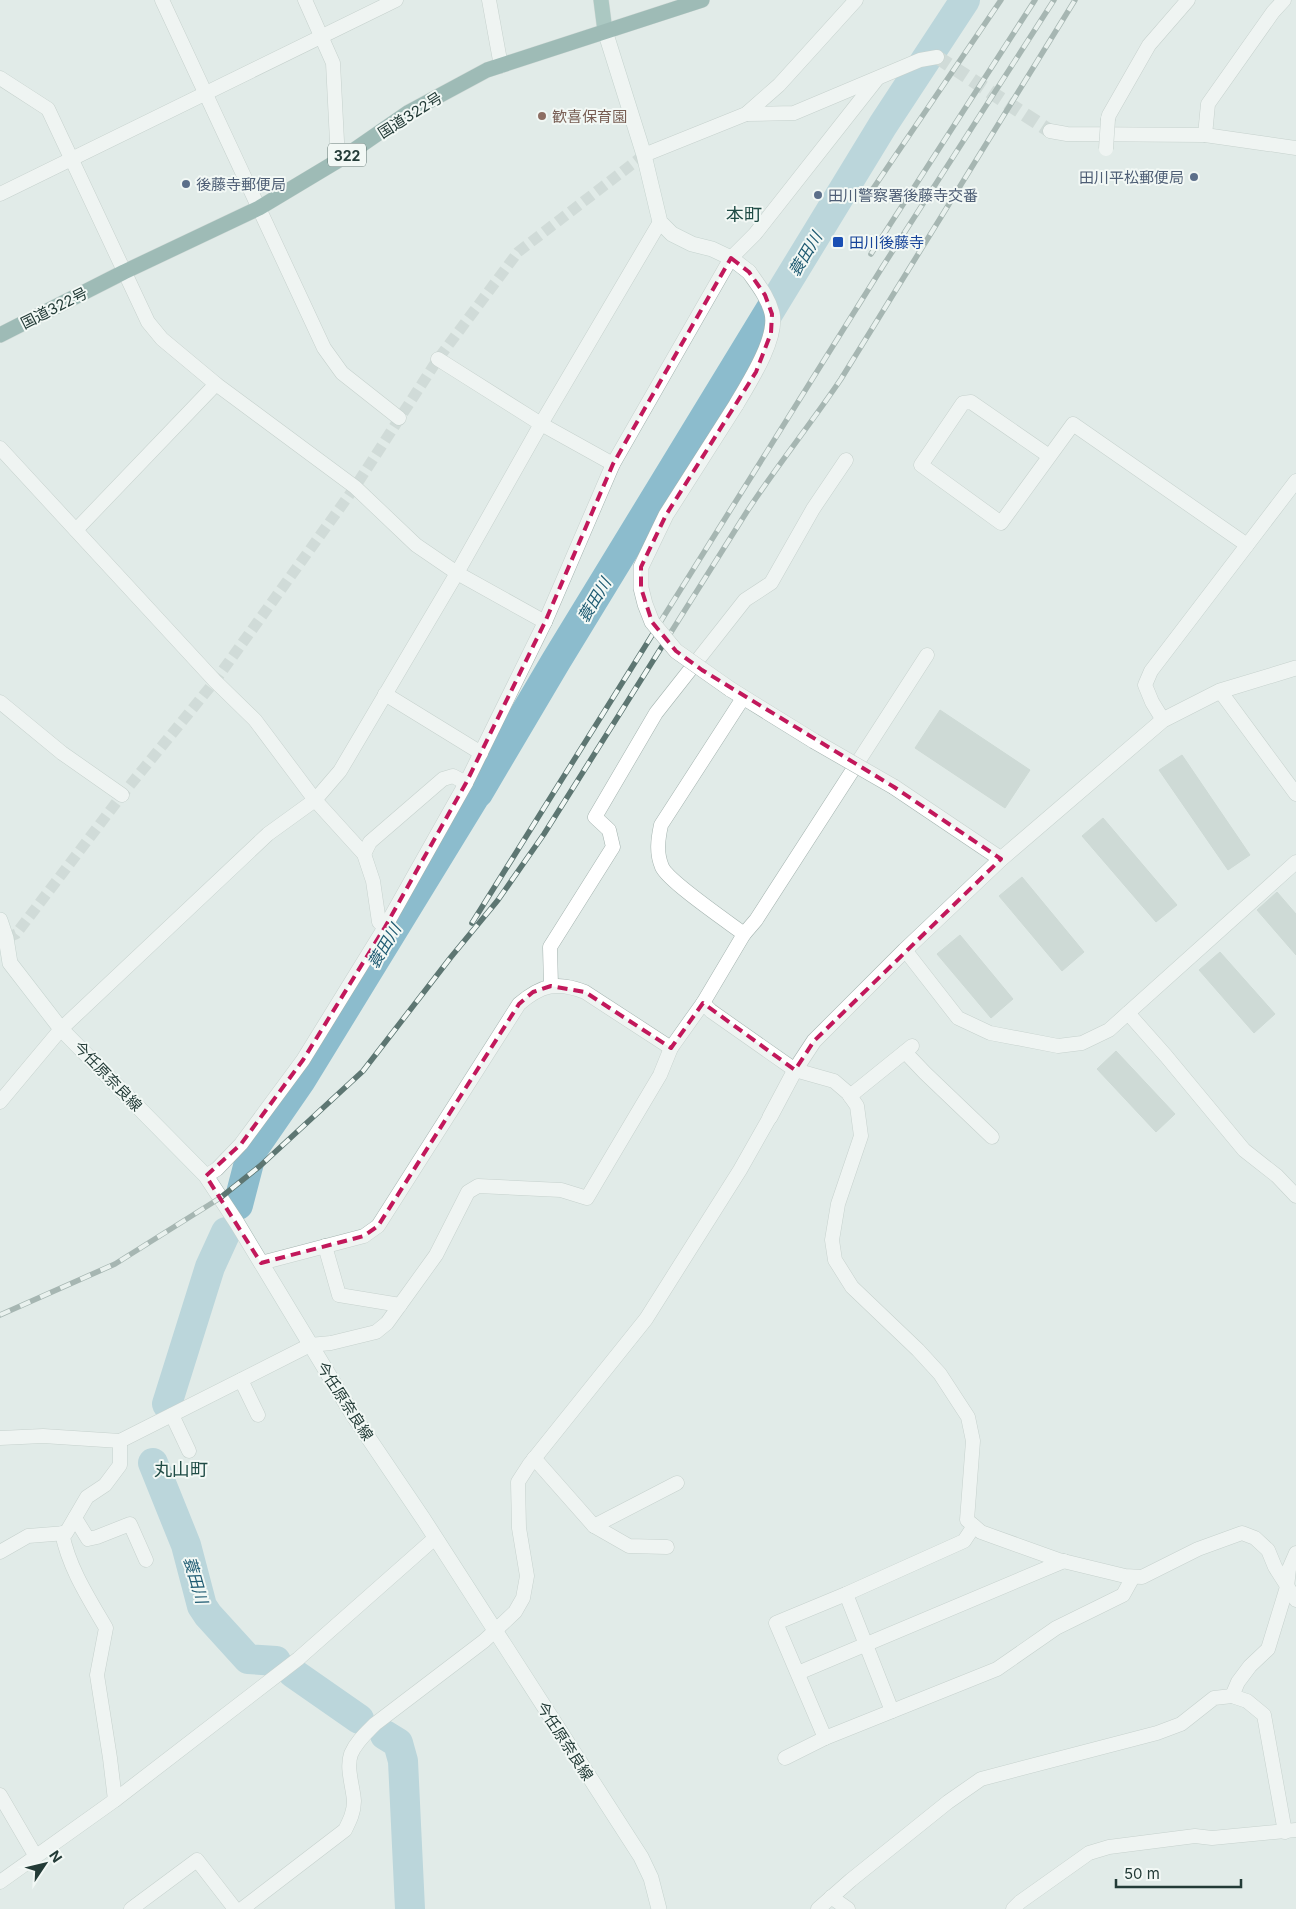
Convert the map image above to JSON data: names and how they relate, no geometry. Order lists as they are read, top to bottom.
{
  "streets": {
    "highway": ["国道322号", "322"],
    "street": ["今任原奈良線"]
  },
  "districts": ["本町", "丸山町"],
  "water": ["蓑田川"],
  "places": {
    "other": [
      "歓喜保育園",
      "田川平松郵便局",
      "後藤寺郵便局",
      "田川警察署後藤寺交番"
    ],
    "transit": ["田川後藤寺"]
  },
  "scale_bar": "50 m",
  "north": "top right"
}
